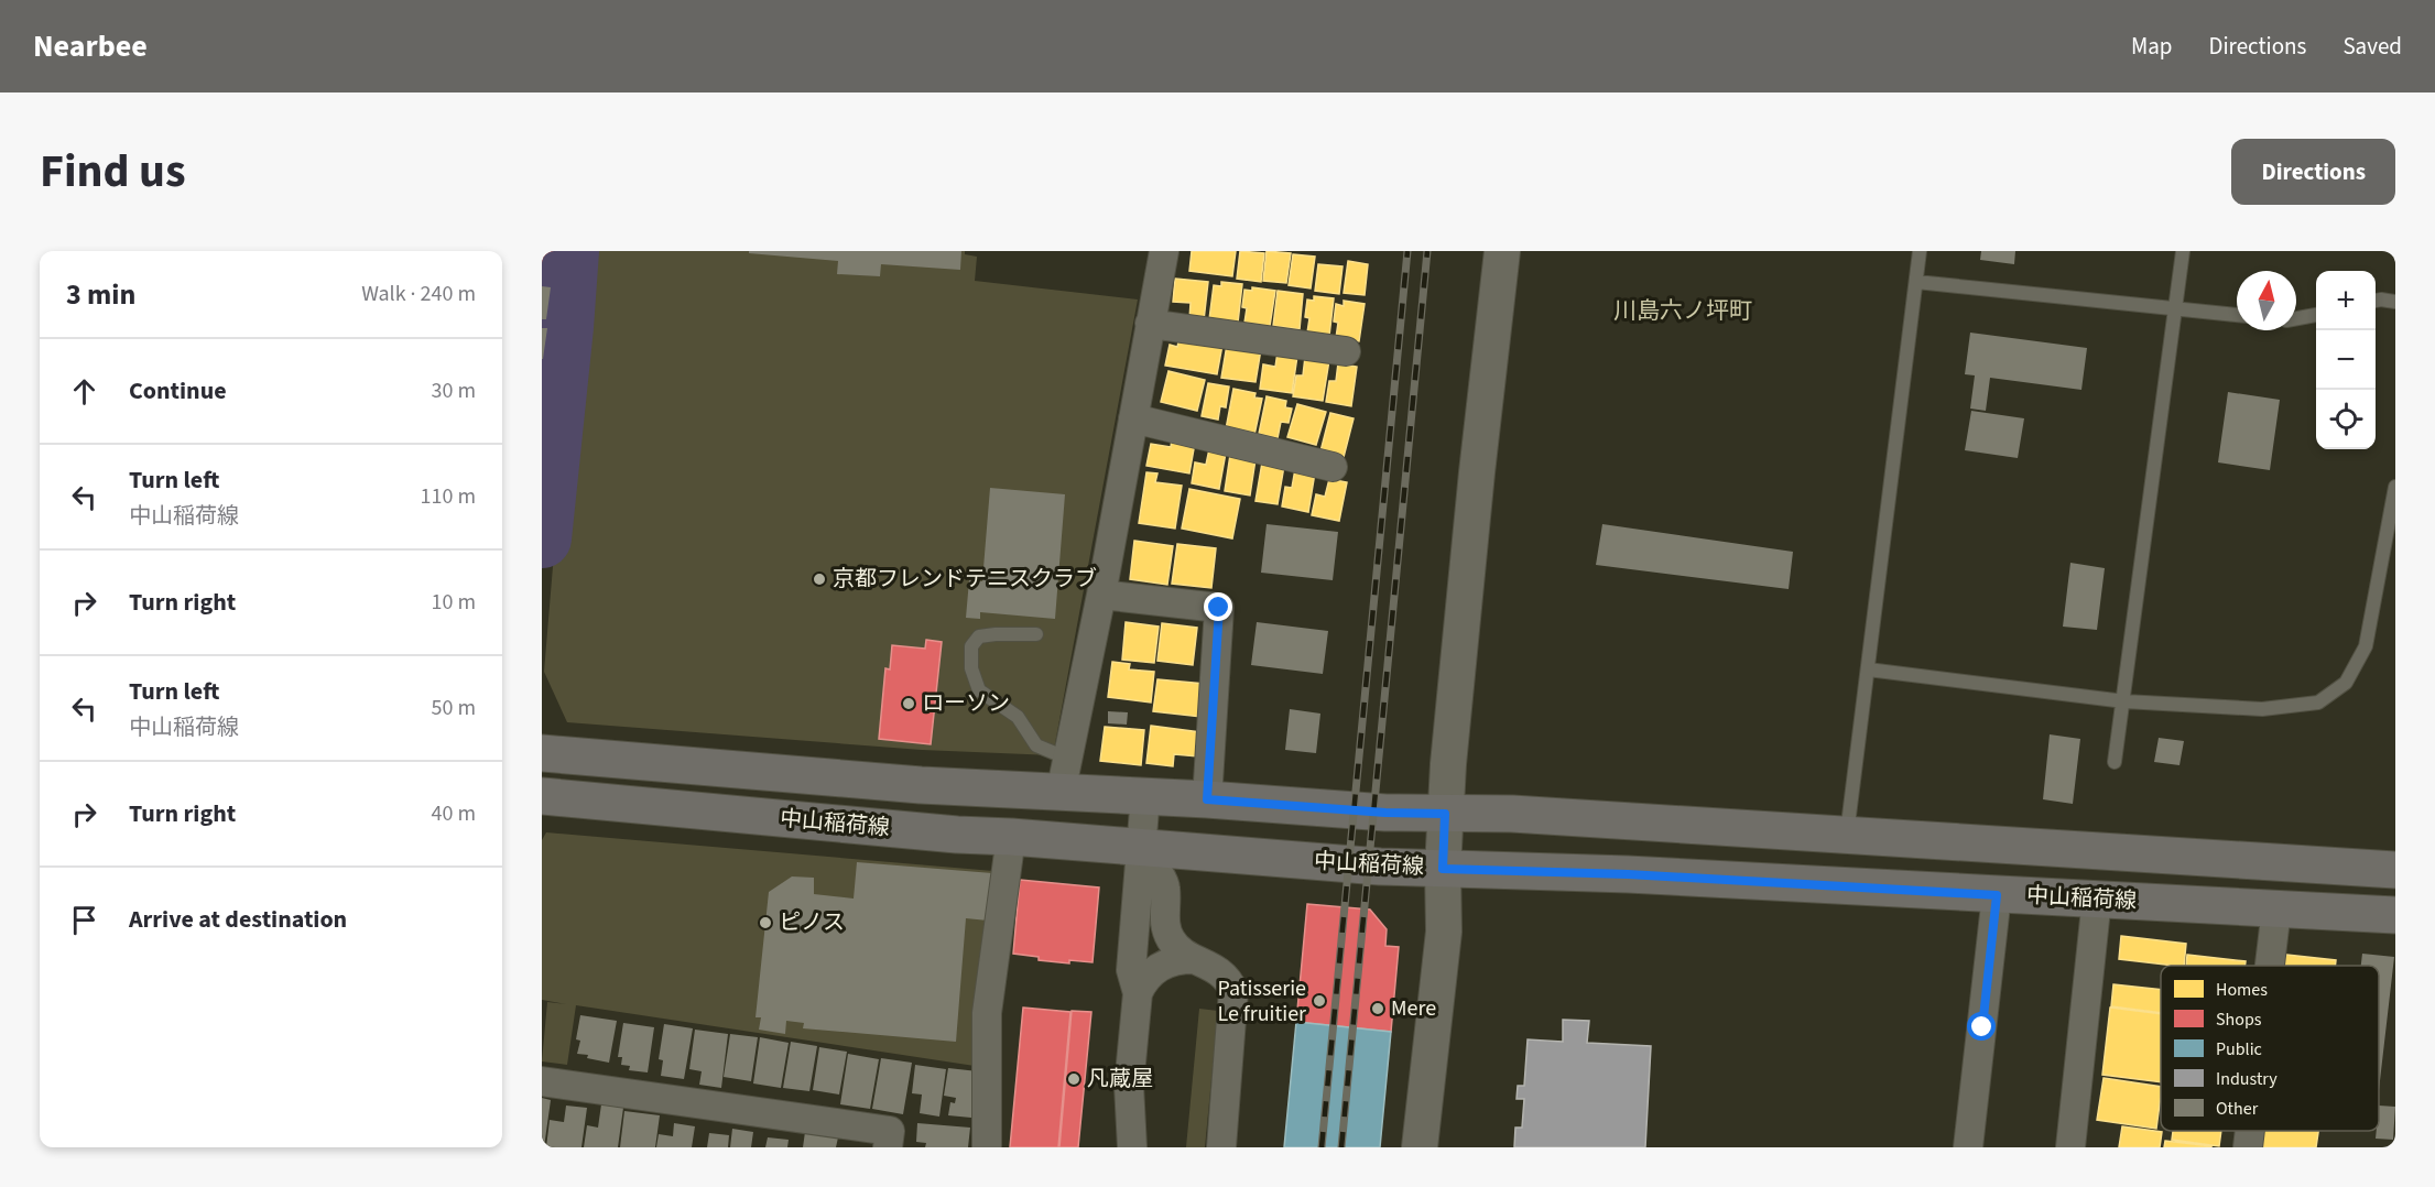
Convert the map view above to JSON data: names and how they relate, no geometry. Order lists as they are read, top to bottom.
{
  "streets": {
    "main road": ["中山稲荷線"]
  },
  "districts": ["川島六ノ坪町"],
  "places": [
    "京都フレンドテニスクラブ",
    "ローソン",
    "ピノス",
    "Patisserie Le fruitier",
    "Mere",
    "凡蔵屋"
  ],
  "legend": [
    "Homes",
    "Shops",
    "Public",
    "Industry",
    "Other"
  ],
  "north": "top",
  "page": {
    "header": "Nearbee",
    "nav": ["Map", "Directions", "Saved"],
    "title": "Find us",
    "buttons": "Directions",
    "heading": ["3 min", "Walk · 240 m"],
    "map_buttons": ["+", "−"],
    "list": [
      ["Continue", "30 m"],
      ["Turn left", "中山稲荷線", "110 m"],
      ["Turn right", "10 m"],
      ["Turn left", "中山稲荷線", "50 m"],
      ["Turn right", "40 m"],
      "Arrive at destination"
    ]
  }
}
